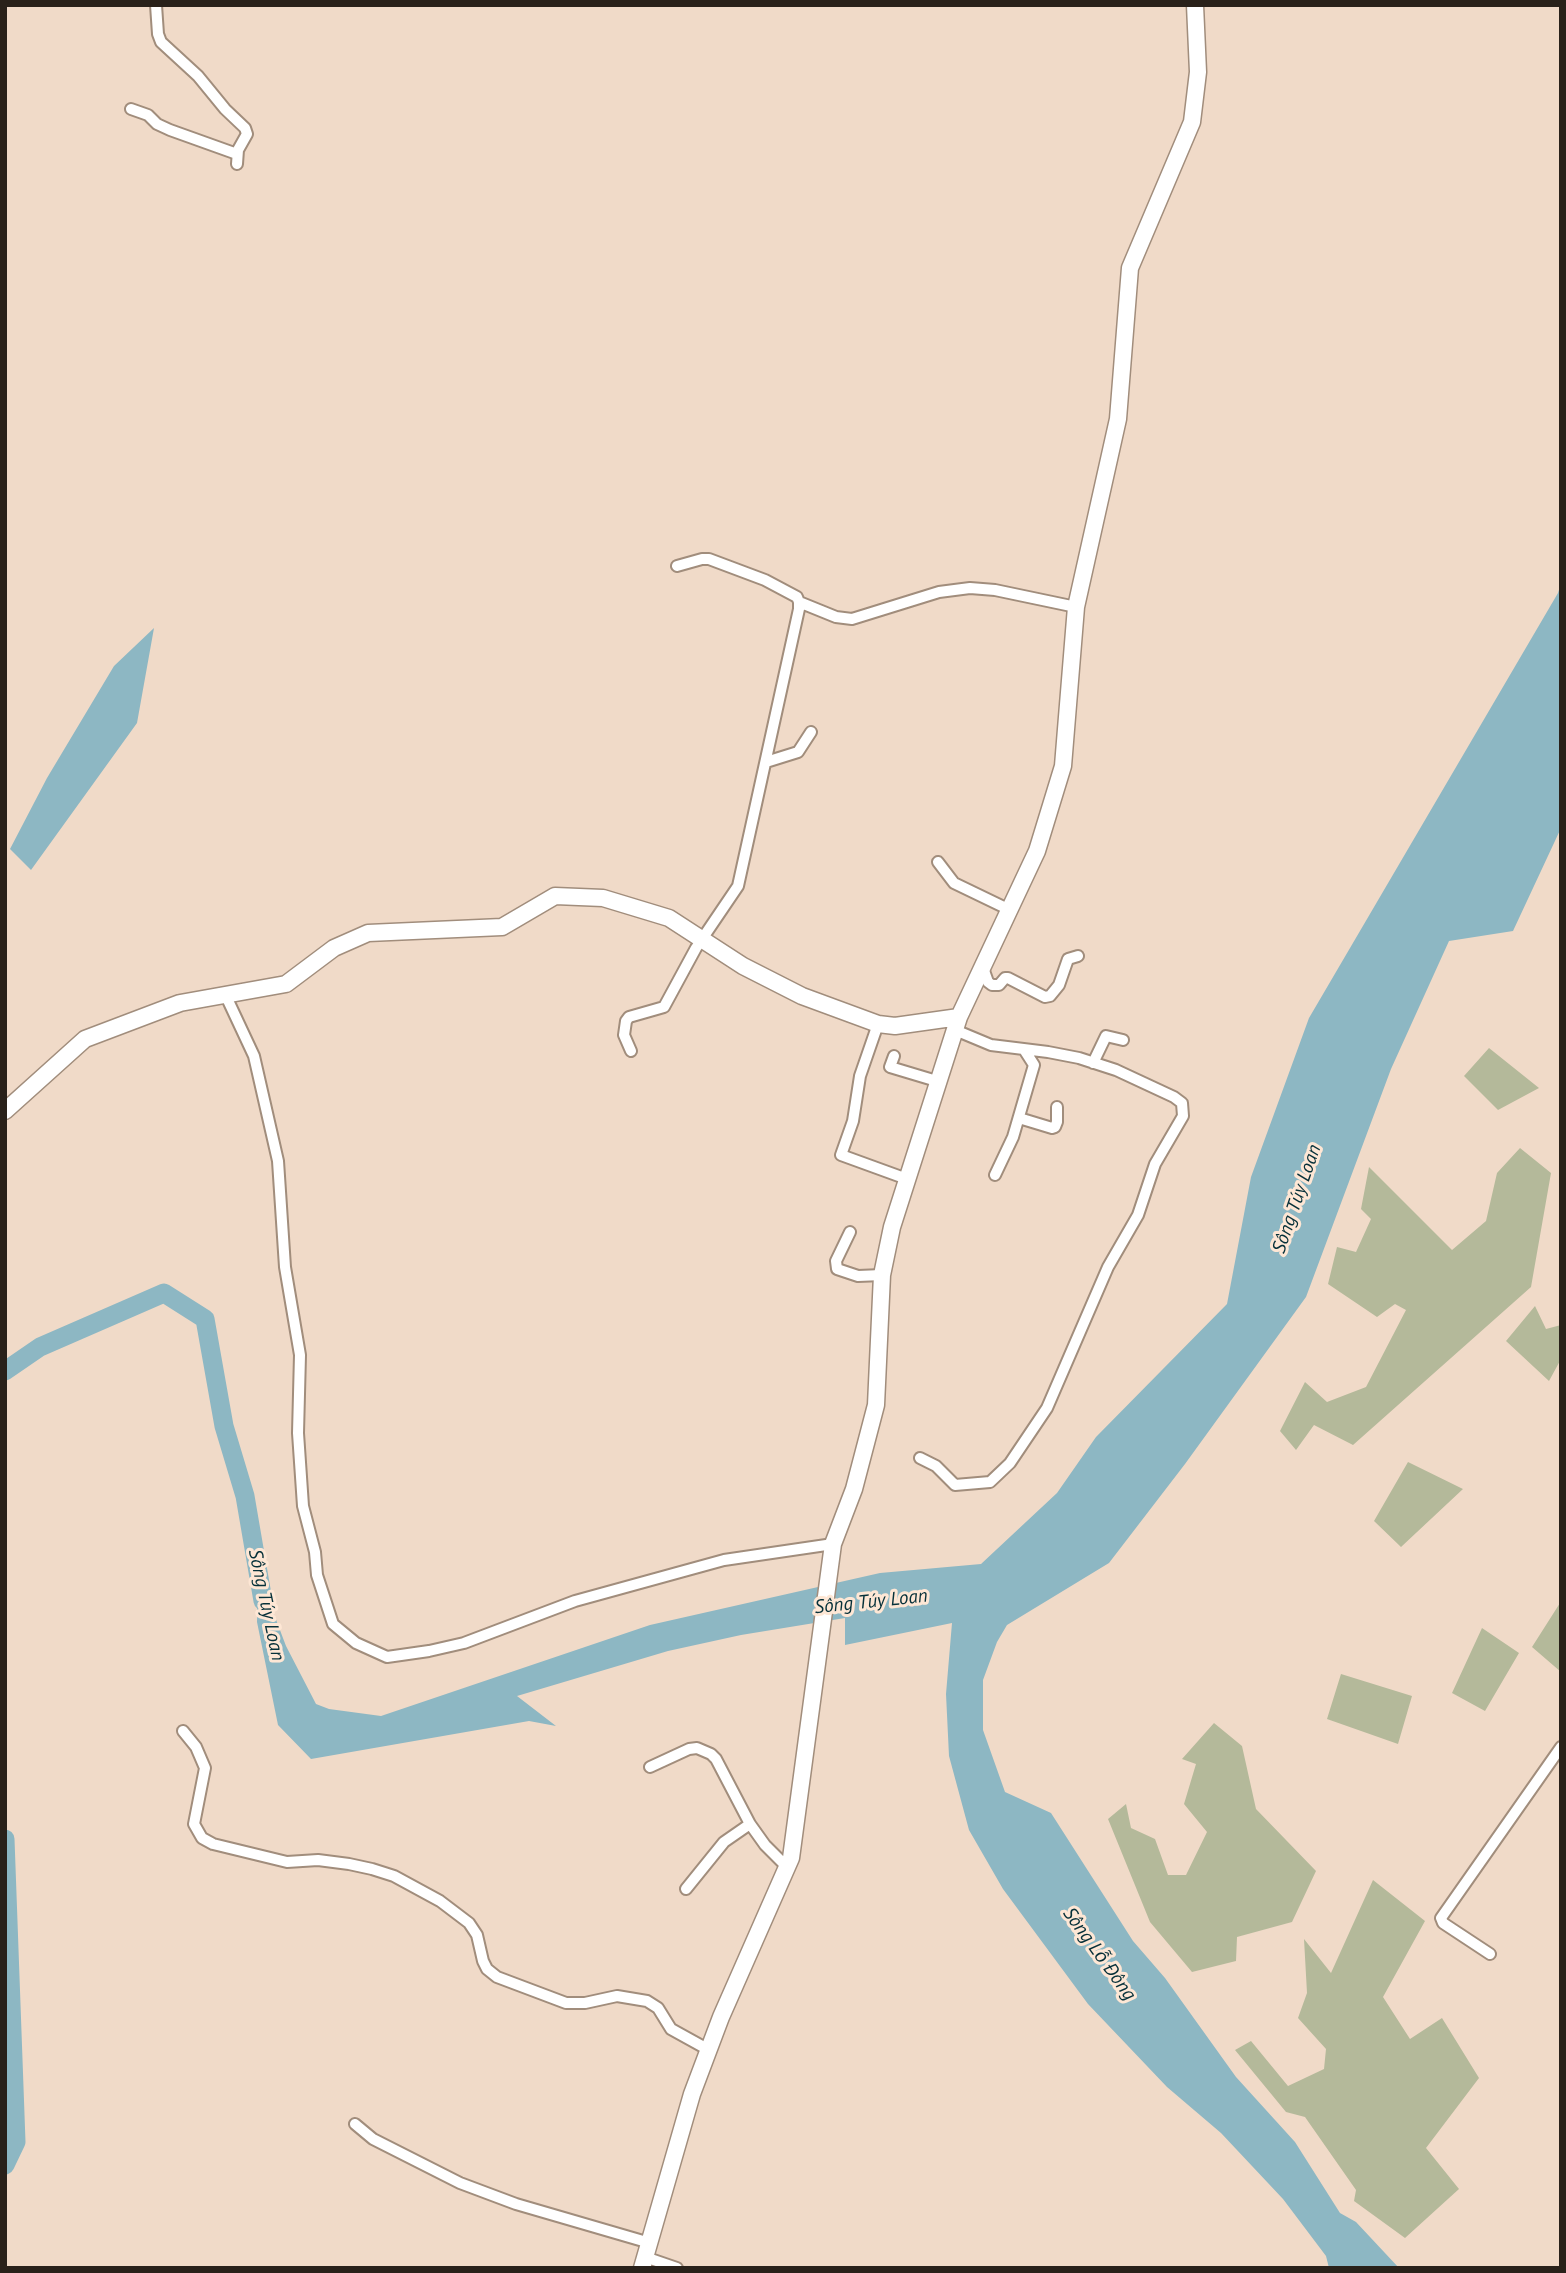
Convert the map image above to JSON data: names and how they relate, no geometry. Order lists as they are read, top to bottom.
{
  "water": ["Sông Túy Loan", "Sông Lỗ Đông"]
}
